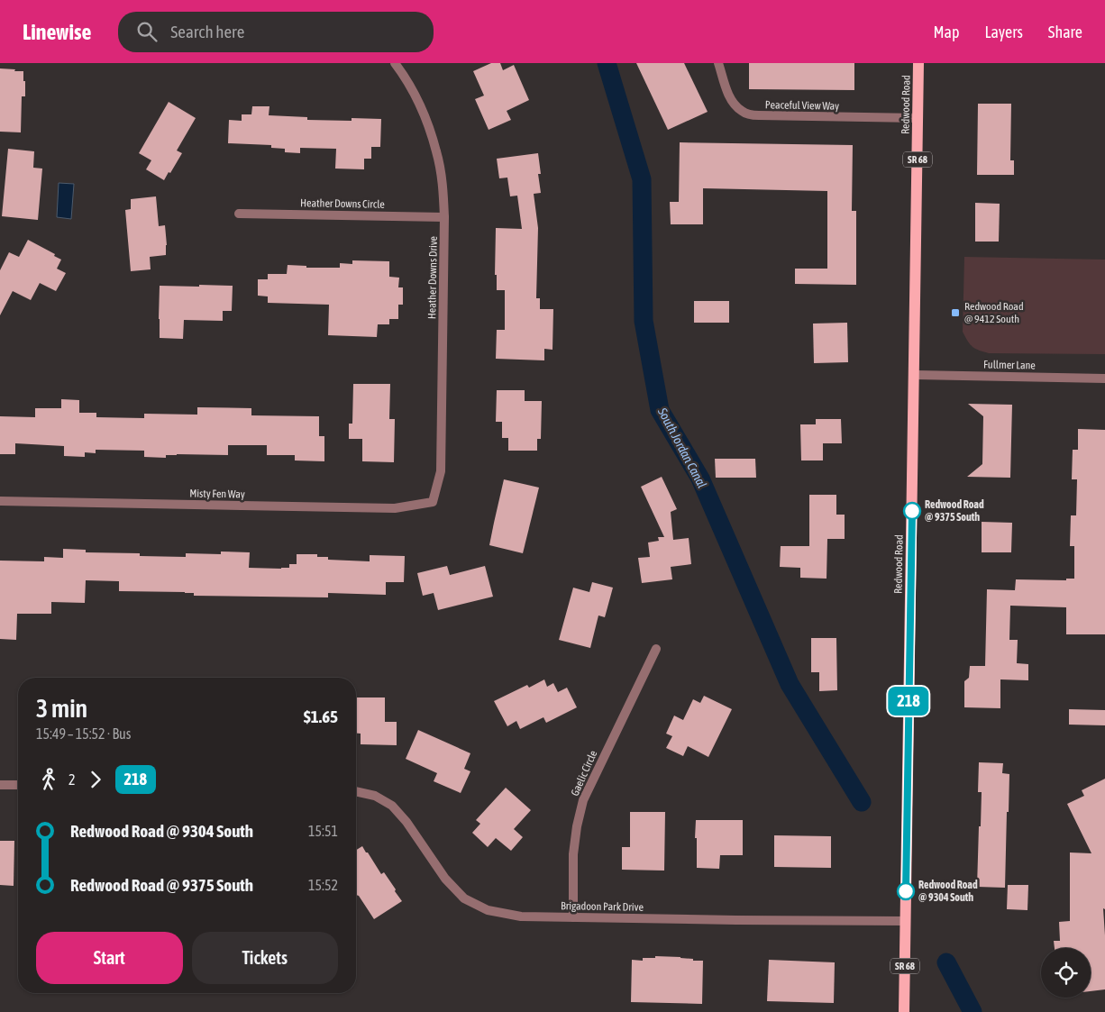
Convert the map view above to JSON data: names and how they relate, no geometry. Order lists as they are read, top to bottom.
{
  "streets": {
    "main road": ["Redwood Road", "SR 68"],
    "street": [
      "Peaceful View Way",
      "Heather Downs Circle",
      "Heather Downs Drive",
      "Fullmer Lane",
      "Misty Fen Way",
      "Gaelic Circle",
      "Brigadoon Park Drive"
    ]
  },
  "crossings": [
    ["Redwood Road", "Peaceful View Way"],
    ["Redwood Road", "Fullmer Lane"],
    ["Redwood Road", "Brigadoon Park Drive"],
    ["Heather Downs Circle", "Heather Downs Drive"],
    ["Heather Downs Drive", "Misty Fen Way"],
    ["Gaelic Circle", "Brigadoon Park Drive"]
  ],
  "water": ["South Jordan Canal"],
  "places": {
    "transit": ["Redwood Road @ 9412 South"],
    "other": ["Redwood Road @ 9375 South", "Redwood Road @ 9304 South"]
  },
  "lines": ["bus line 218"],
  "page": {
    "header": "Linewise",
    "search": "Search here",
    "nav": ["Map", "Layers", "Share"],
    "on_map": "218",
    "heading": ["3 min", "15:49 – 15:52 · Bus", "$1.65"],
    "legs": ["2", "218"],
    "list": [
      {
        "name": "Redwood Road @ 9304 South",
        "value": "15:51"
      },
      {
        "name": "Redwood Road @ 9375 South",
        "value": "15:52"
      }
    ],
    "buttons": ["Start", "Tickets"]
  }
}
